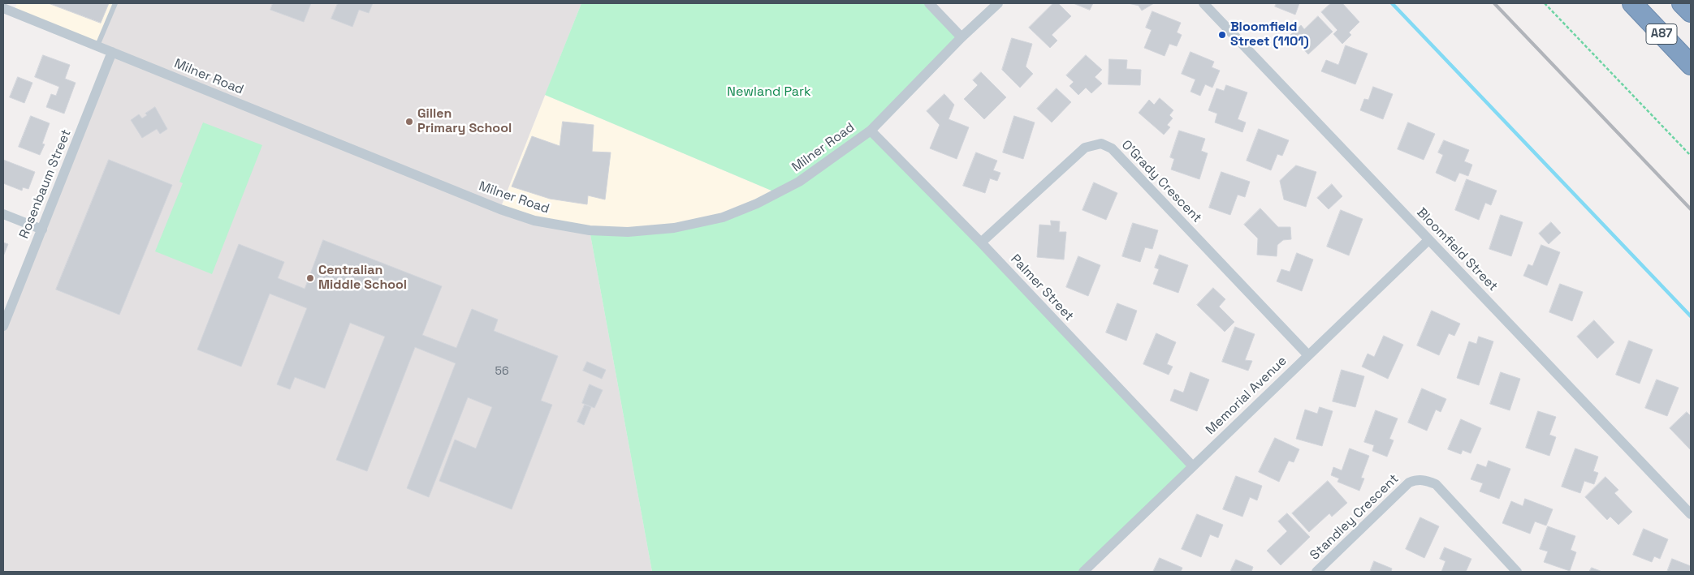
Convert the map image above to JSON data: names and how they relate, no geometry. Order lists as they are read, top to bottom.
{
  "streets": {
    "highway": ["A87"],
    "street": [
      "Milner Road",
      "O'Grady Crescent",
      "Rosenbaum Street",
      "Bloomfield Street",
      "Palmer Street",
      "Memorial Avenue",
      "Standley Crescent"
    ]
  },
  "crossings": [
    ["Milner Road", "Rosenbaum Street"],
    ["Milner Road", "Palmer Street"],
    ["O'Grady Crescent", "Palmer Street"],
    ["O'Grady Crescent", "Memorial Avenue"],
    ["Bloomfield Street", "Memorial Avenue"],
    ["Palmer Street", "Memorial Avenue"]
  ],
  "parks": ["Newland Park"],
  "places": ["Bloomfield Street (1101)", "Gillen Primary School", "Centralian Middle School"],
  "house_numbers": ["56"]
}
